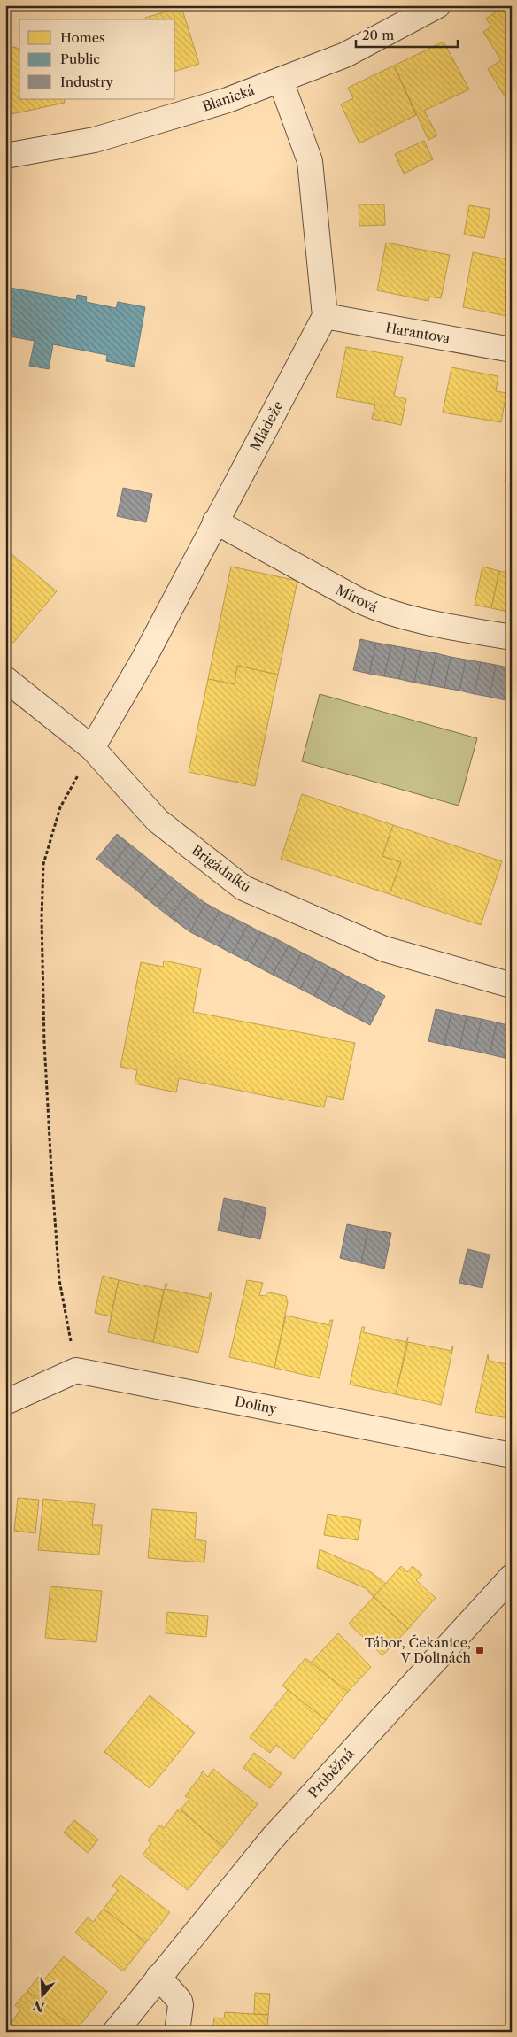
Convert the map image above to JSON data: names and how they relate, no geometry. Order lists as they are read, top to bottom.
{
  "streets": {
    "street": [
      "Blanická",
      "Harantova",
      "Mládeže",
      "Mírová",
      "Brigádníků",
      "Doliny",
      "Průběžná"
    ]
  },
  "crossings": [
    ["Harantova", "Mládeže"],
    ["Mládeže", "Mírová"],
    ["Mládeže", "Brigádníků"]
  ],
  "places": {
    "transit": ["Tábor, Čekanice, V Dolinách"]
  },
  "legend": ["Homes", "Public", "Industry"],
  "scale_bar": "20 m",
  "north": "bottom"
}
